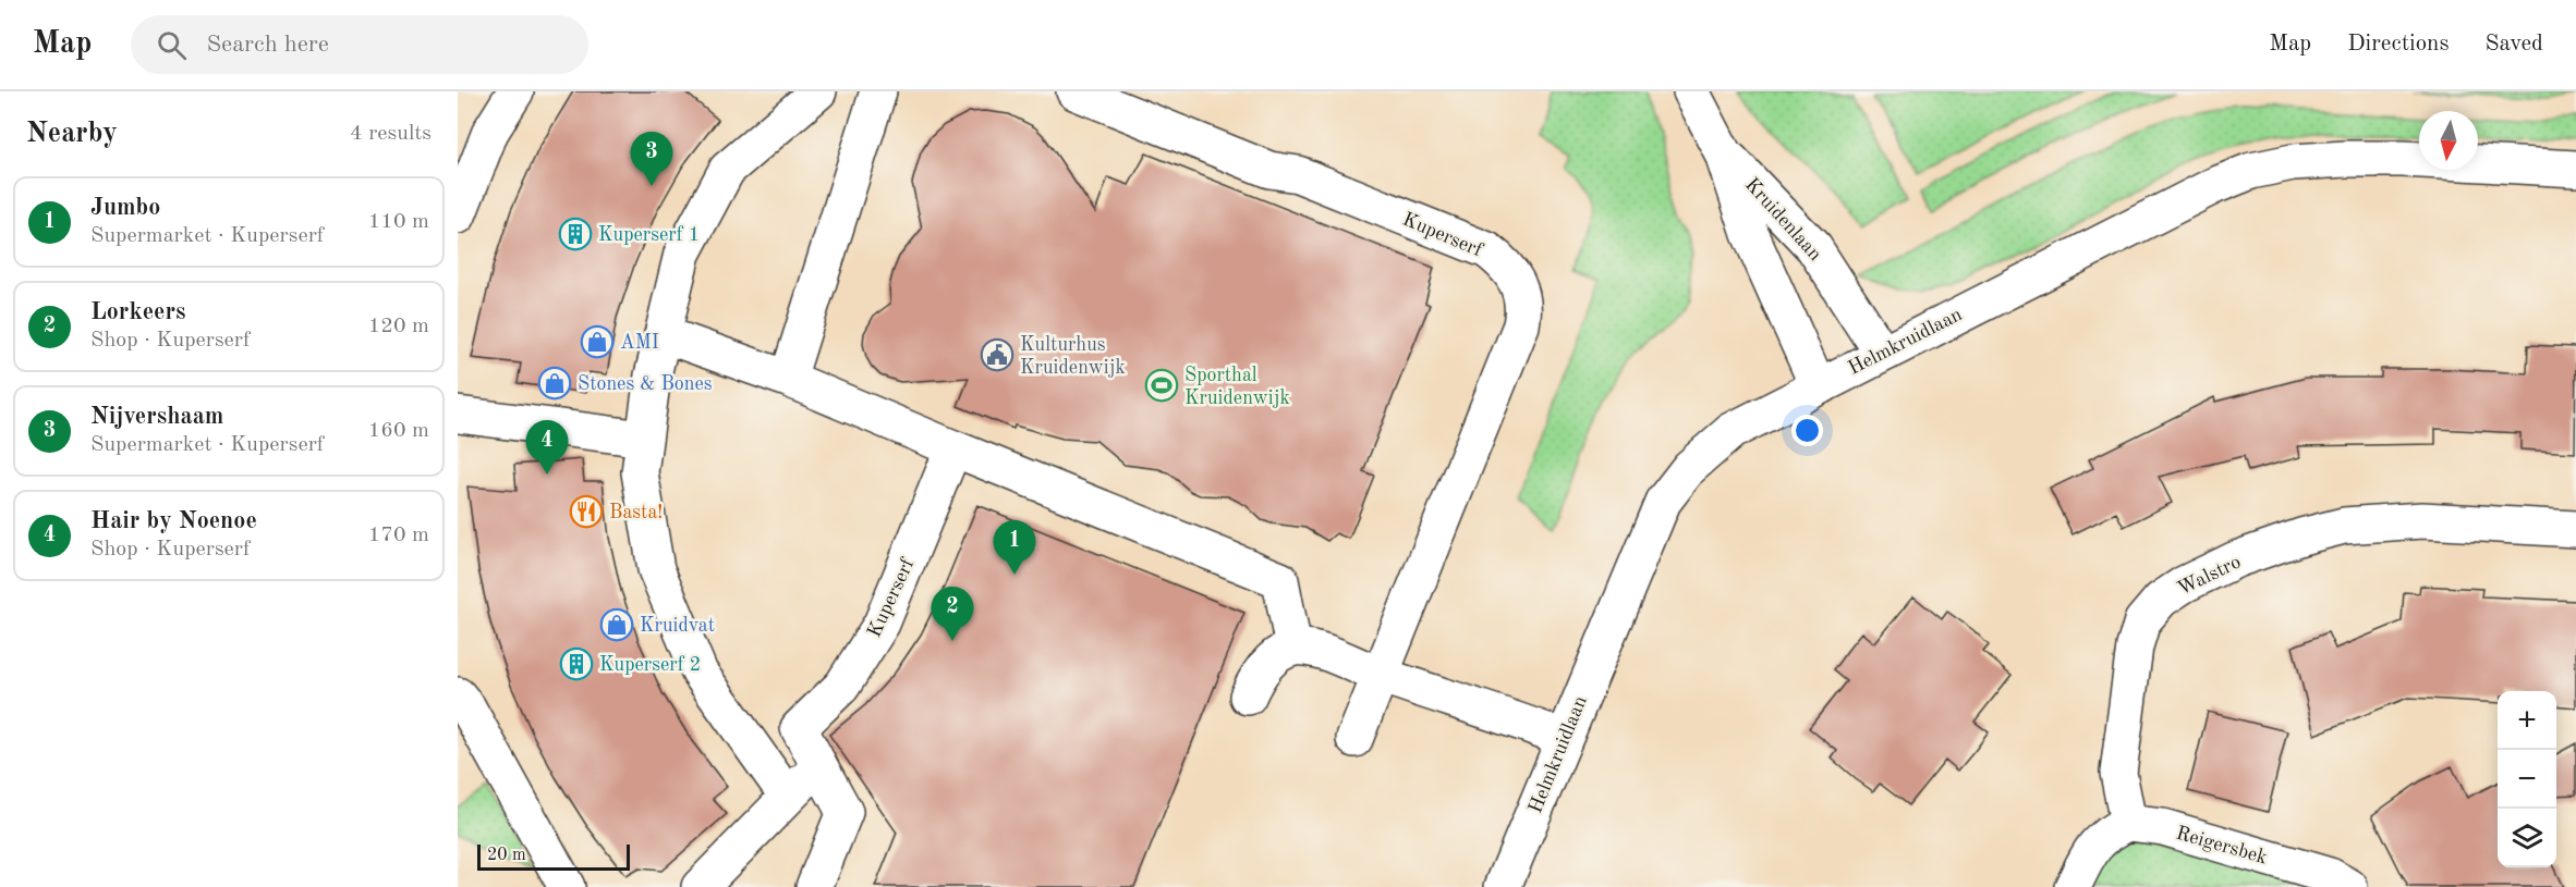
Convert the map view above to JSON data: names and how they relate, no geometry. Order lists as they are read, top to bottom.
{
  "streets": {
    "street": [
      "Kruidenlaan",
      "Kuperserf",
      "Helmkruidlaan",
      "Walstro",
      "Reigersbek"
    ]
  },
  "crossings": [
    ["Kruidenlaan", "Helmkruidlaan"],
    ["Walstro", "Reigersbek"]
  ],
  "places": {
    "building": ["Kuperserf 1", "Kuperserf 2"],
    "shop": ["AMI", "Stones & Bones", "Kruidvat"],
    "public building": ["Kulturhus Kruidenwijk"],
    "sports": ["Sporthal Kruidenwijk"],
    "restaurant": ["Basta!"]
  },
  "scale_bar": "20 m",
  "north": "bottom",
  "page": {
    "header": "Map",
    "search": "Search here",
    "nav": ["Map", "Directions", "Saved"],
    "heading": ["Nearby", "4 results"],
    "pins": [
      "3",
      "4",
      "1",
      "2"
    ],
    "list": [
      {
        "mark": "1",
        "name": "Jumbo",
        "note": "Supermarket · Kuperserf",
        "value": "110 m"
      },
      {
        "mark": "2",
        "name": "Lorkeers",
        "note": "Shop · Kuperserf",
        "value": "120 m"
      },
      {
        "mark": "3",
        "name": "Nijvershaam",
        "note": "Supermarket · Kuperserf",
        "value": "160 m"
      },
      {
        "mark": "4",
        "name": "Hair by Noenoe",
        "note": "Shop · Kuperserf",
        "value": "170 m"
      }
    ],
    "map_buttons": ["+", "−"],
    "scale": "20 m"
  }
}
